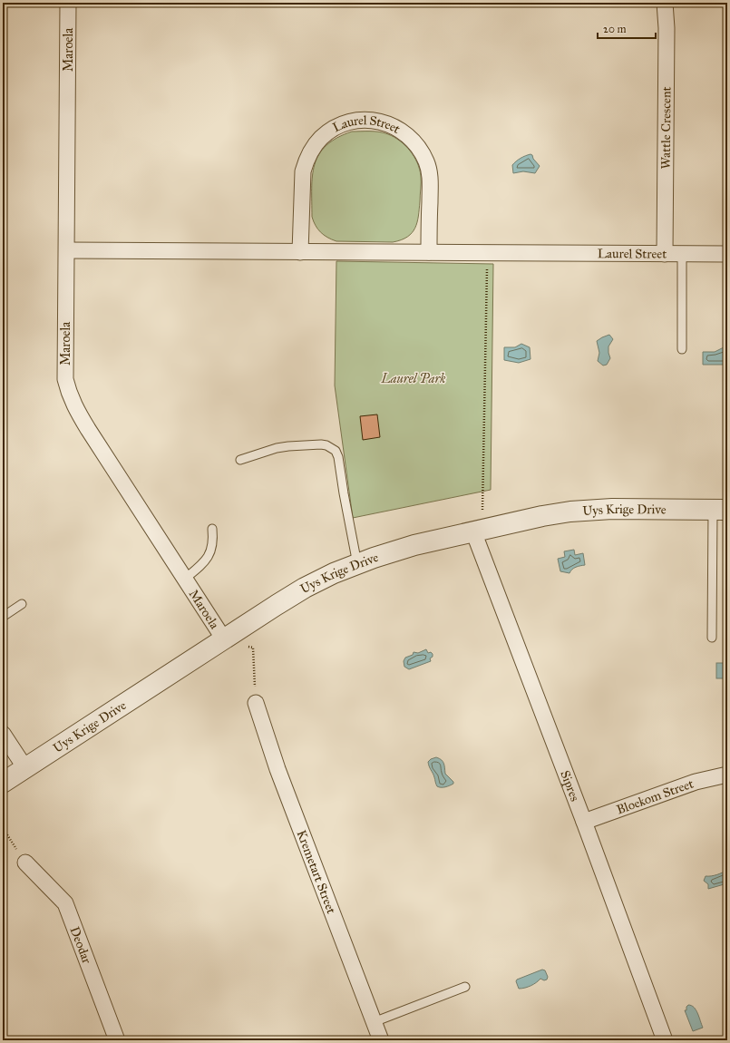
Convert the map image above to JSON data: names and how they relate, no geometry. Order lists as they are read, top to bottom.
{
  "streets": {
    "street": [
      "Maroela",
      "Wattle Crescent",
      "Laurel Street",
      "Uys Krige Drive",
      "Sipres",
      "Bloekom Street",
      "Kremetart Street",
      "Deodar"
    ]
  },
  "crossings": [
    ["Maroela", "Laurel Street"],
    ["Maroela", "Uys Krige Drive"],
    ["Wattle Crescent", "Laurel Street"],
    ["Uys Krige Drive", "Sipres"],
    ["Sipres", "Bloekom Street"]
  ],
  "parks": ["Laurel Park"],
  "scale_bar": "20 m"
}
